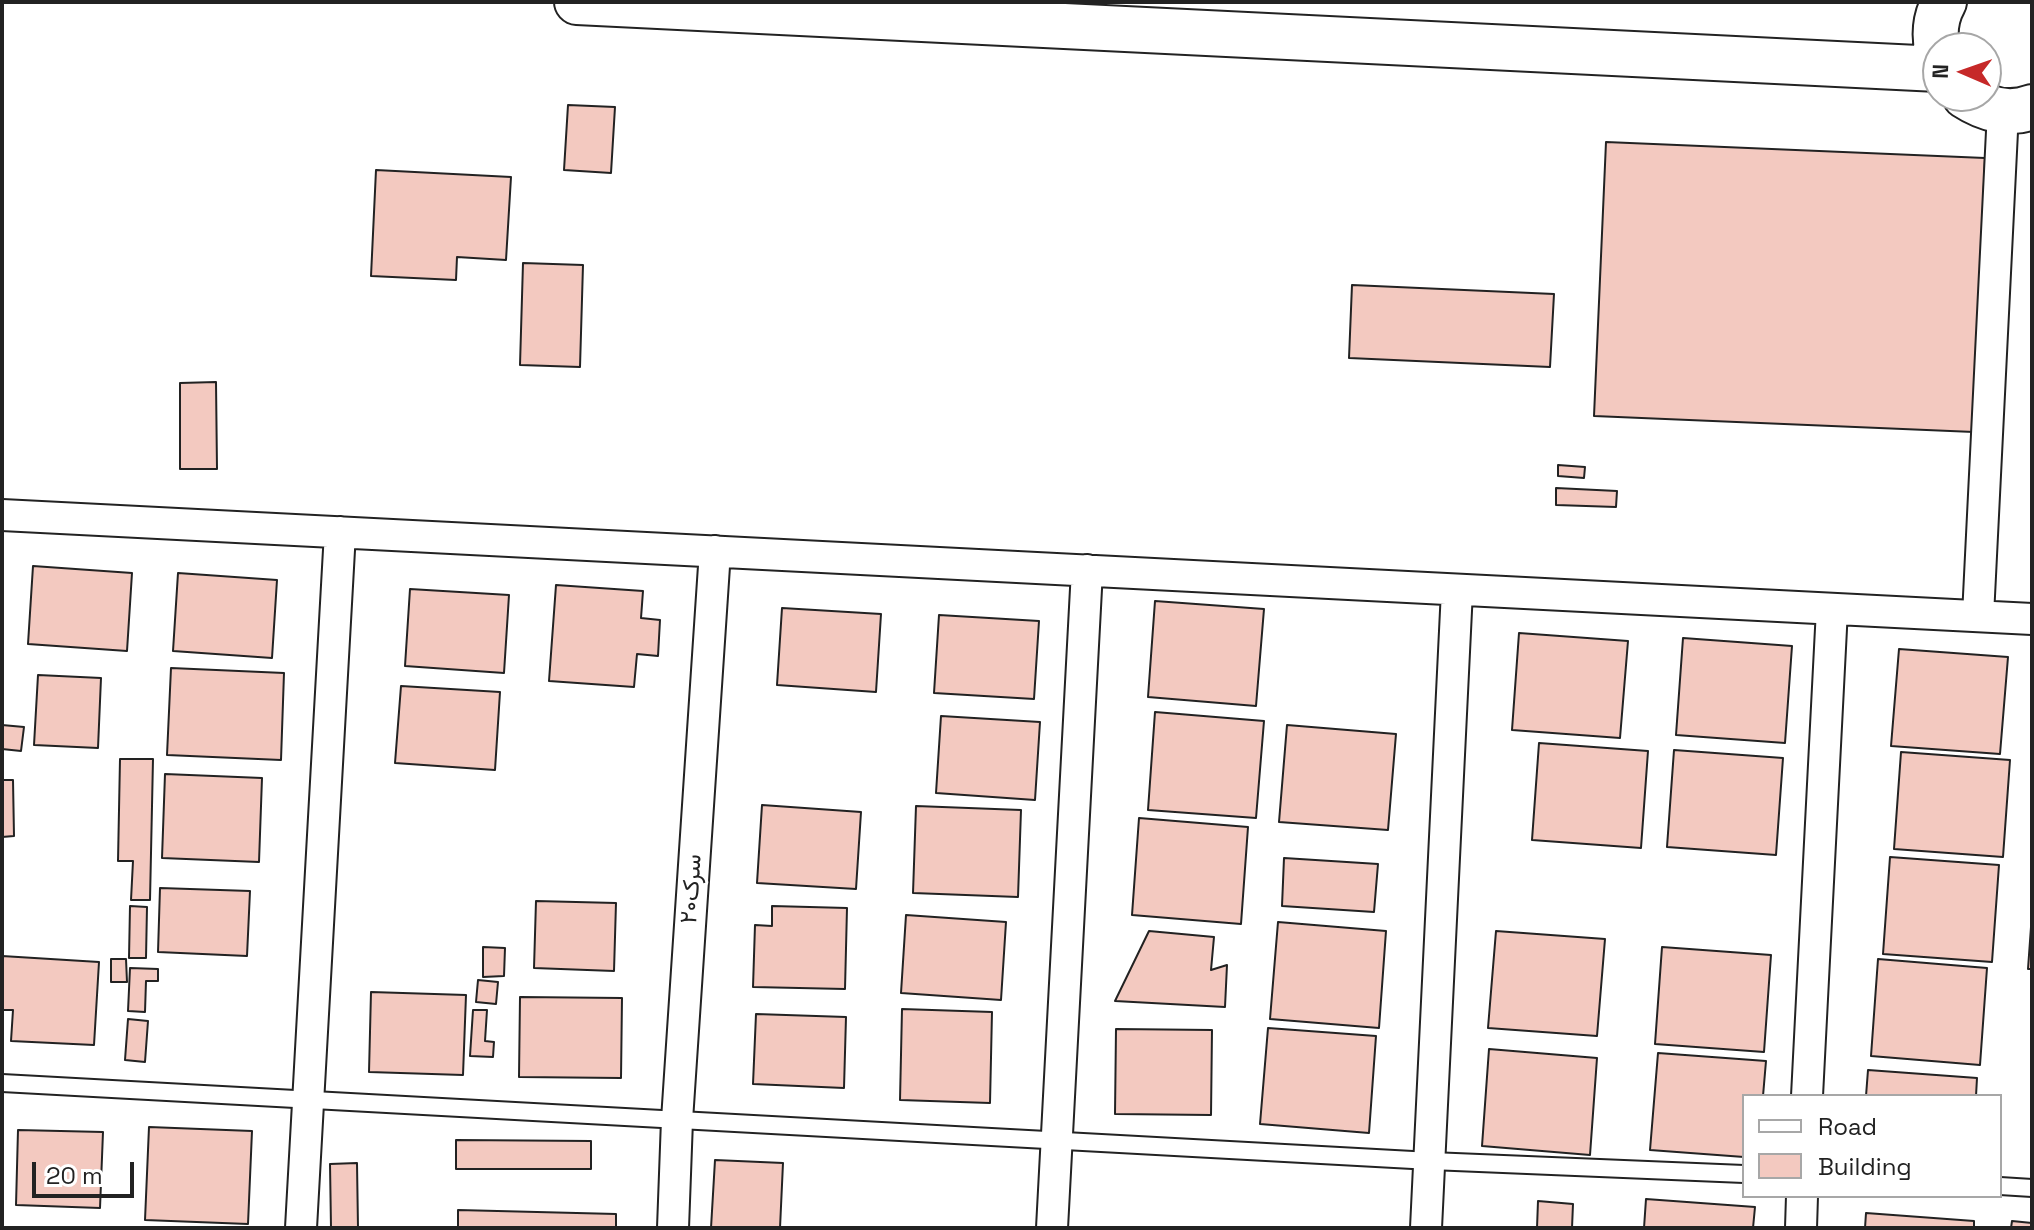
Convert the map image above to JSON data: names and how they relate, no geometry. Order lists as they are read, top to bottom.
{
  "streets": {
    "street": ["سرک۲۰"]
  },
  "legend": ["Road", "Building"],
  "scale_bar": "20 m",
  "north": "left"
}
